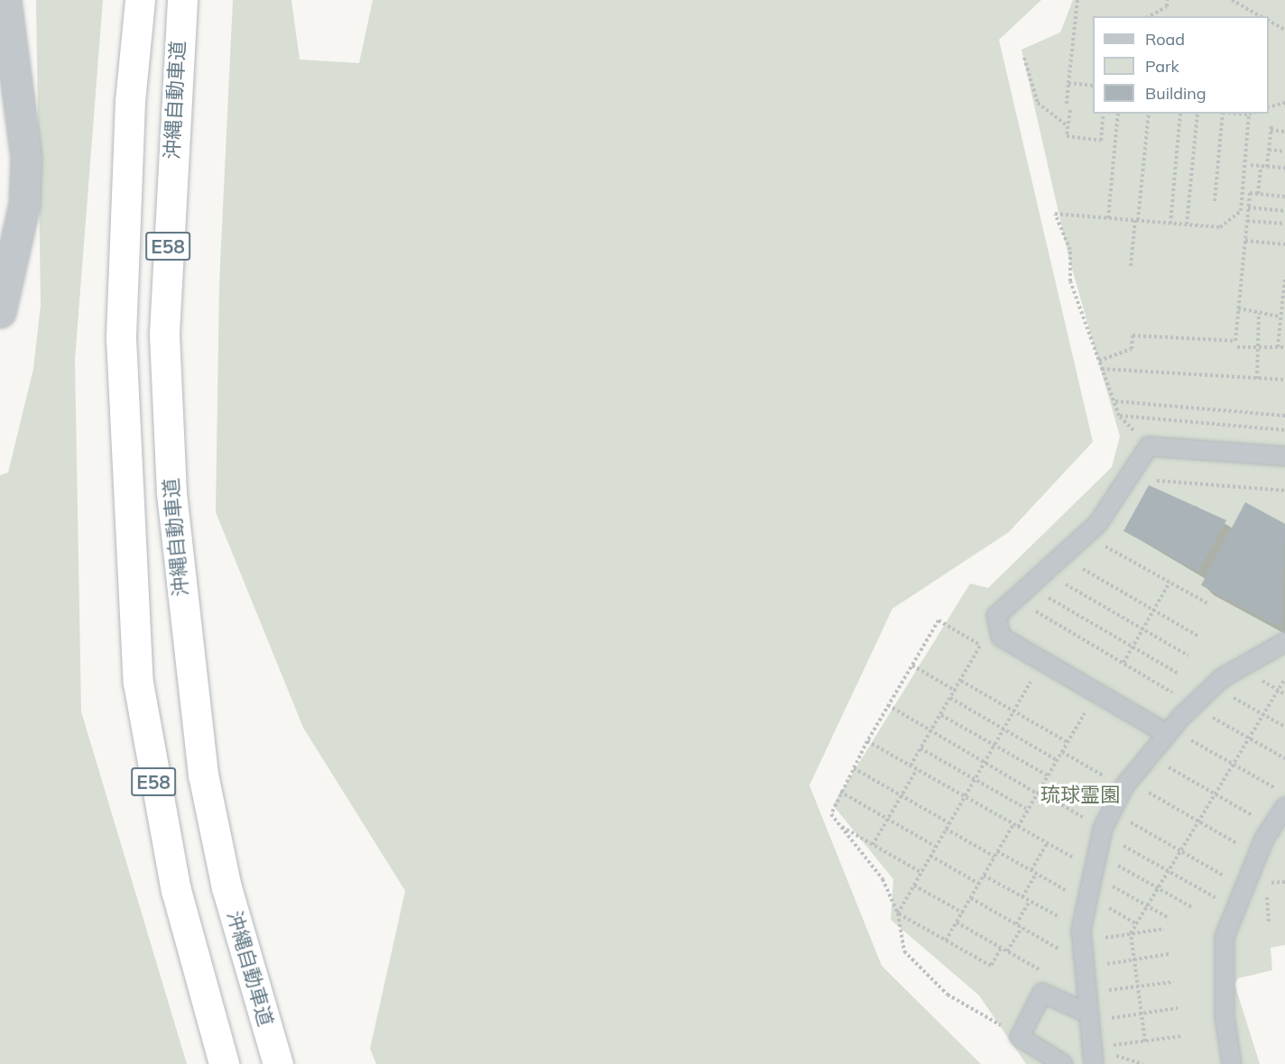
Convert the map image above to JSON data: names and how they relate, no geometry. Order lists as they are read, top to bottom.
{
  "streets": {
    "highway": ["沖縄自動車道", "E58"]
  },
  "parks": ["琉球霊園"],
  "legend": ["Road", "Park", "Building"]
}
